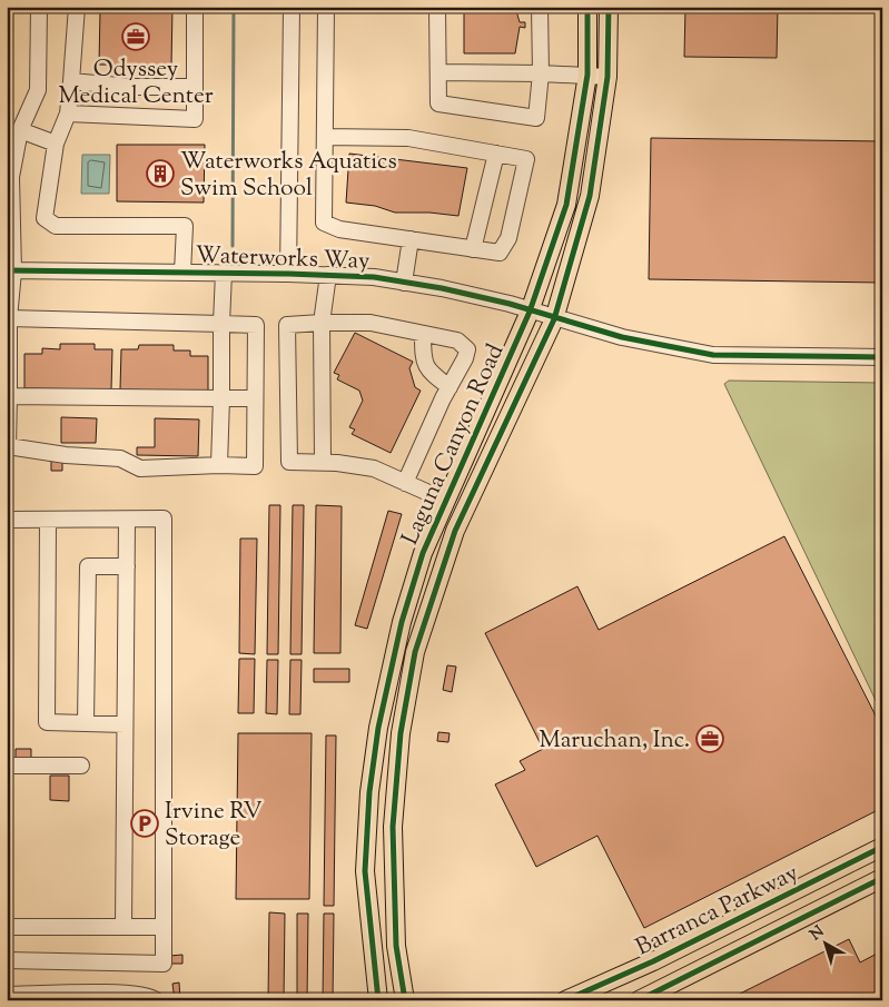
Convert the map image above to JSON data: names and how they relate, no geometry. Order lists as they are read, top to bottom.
{
  "streets": {
    "main road": ["Laguna Canyon Road", "Barranca Parkway"],
    "street": ["Waterworks Way"]
  },
  "crossings": [
    ["Waterworks Way", "Laguna Canyon Road"]
  ],
  "places": {
    "office": ["Odyssey Medical Center", "Maruchan, Inc."],
    "building": ["Waterworks Aquatics Swim School"],
    "parking": ["Irvine RV Storage"]
  },
  "north": "top left"
}
